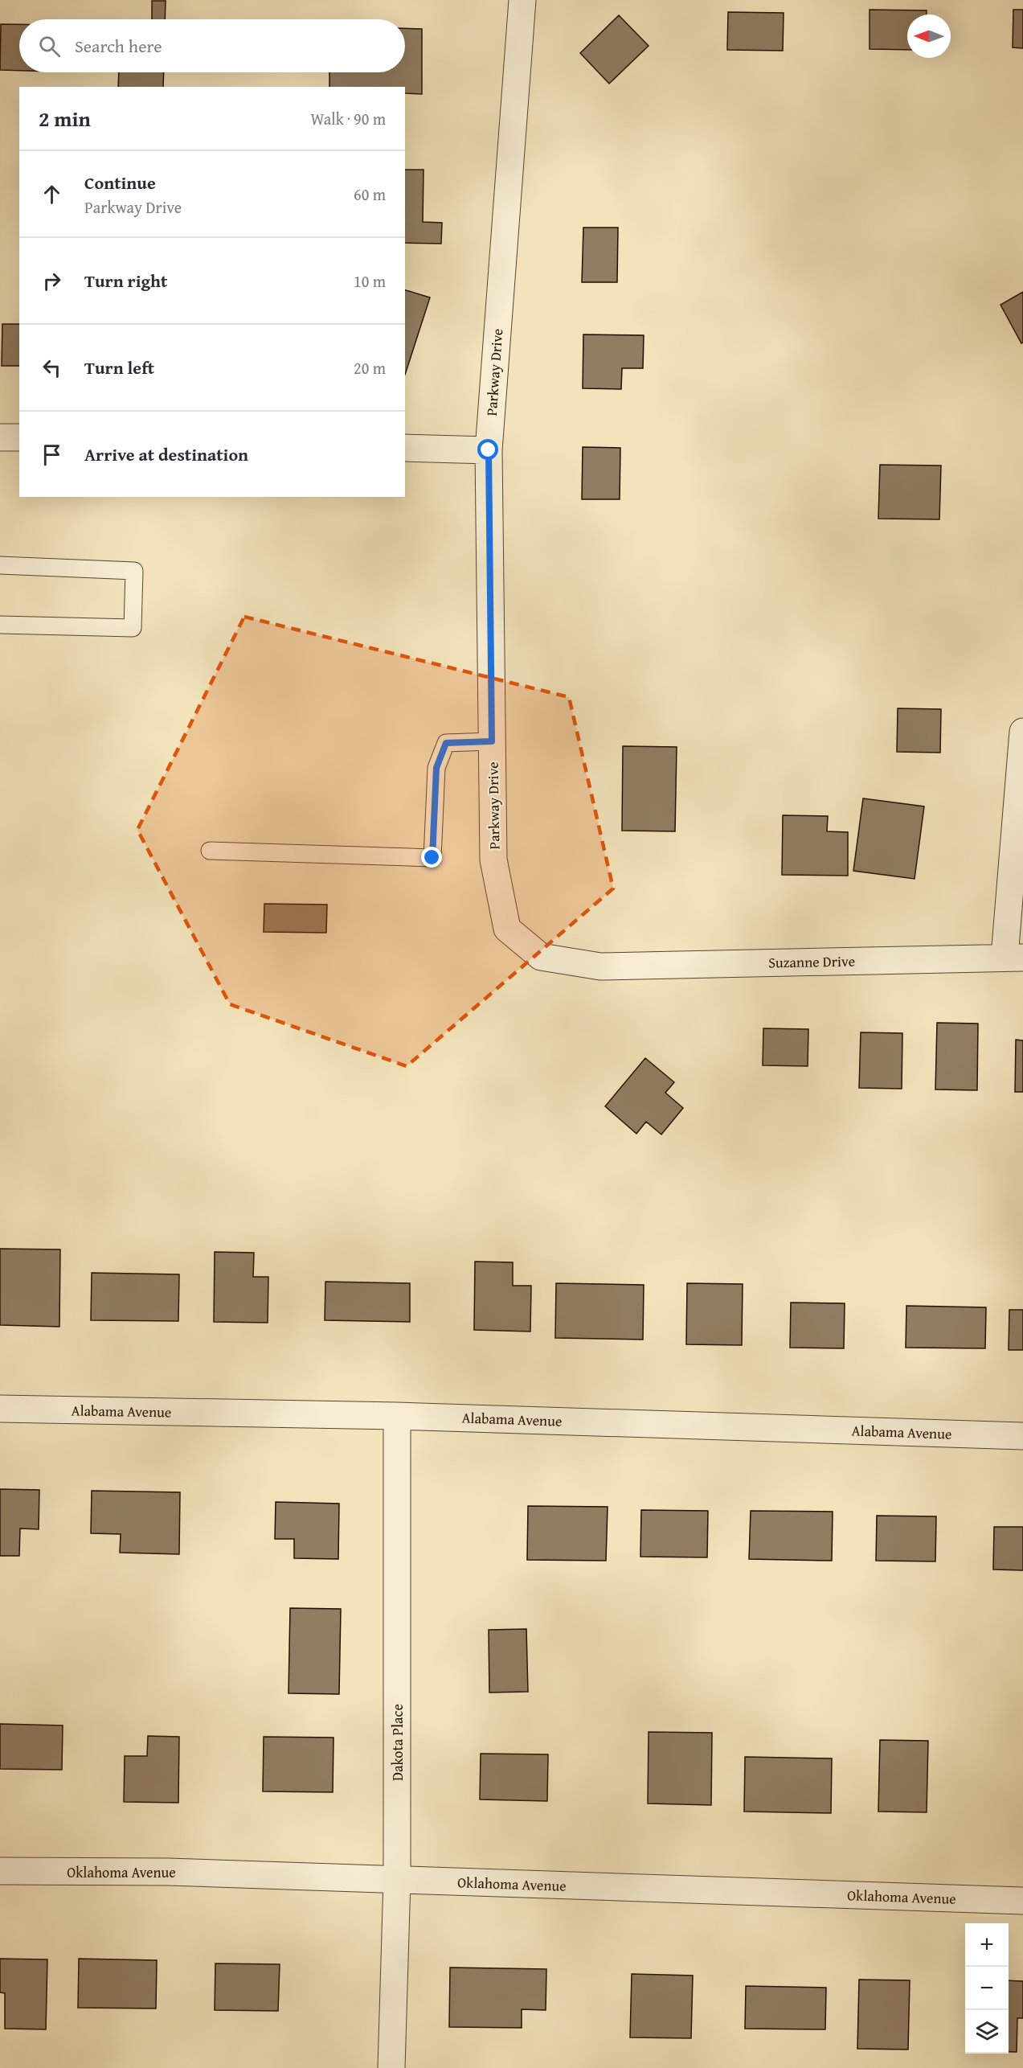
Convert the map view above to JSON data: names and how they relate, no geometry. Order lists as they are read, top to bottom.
{
  "streets": {
    "street": [
      "Parkway Drive",
      "Suzanne Drive",
      "Alabama Avenue",
      "Dakota Place",
      "Oklahoma Avenue"
    ]
  },
  "crossings": [
    ["Parkway Drive", "Suzanne Drive"],
    ["Alabama Avenue", "Dakota Place"],
    ["Dakota Place", "Oklahoma Avenue"]
  ],
  "north": "left",
  "page": {
    "search": "Search here",
    "heading": ["2 min", "Walk · 90 m"],
    "list": [
      ["Continue", "Parkway Drive", "60 m"],
      ["Turn right", "10 m"],
      ["Turn left", "20 m"],
      "Arrive at destination"
    ],
    "map_buttons": ["+", "−"]
  }
}
